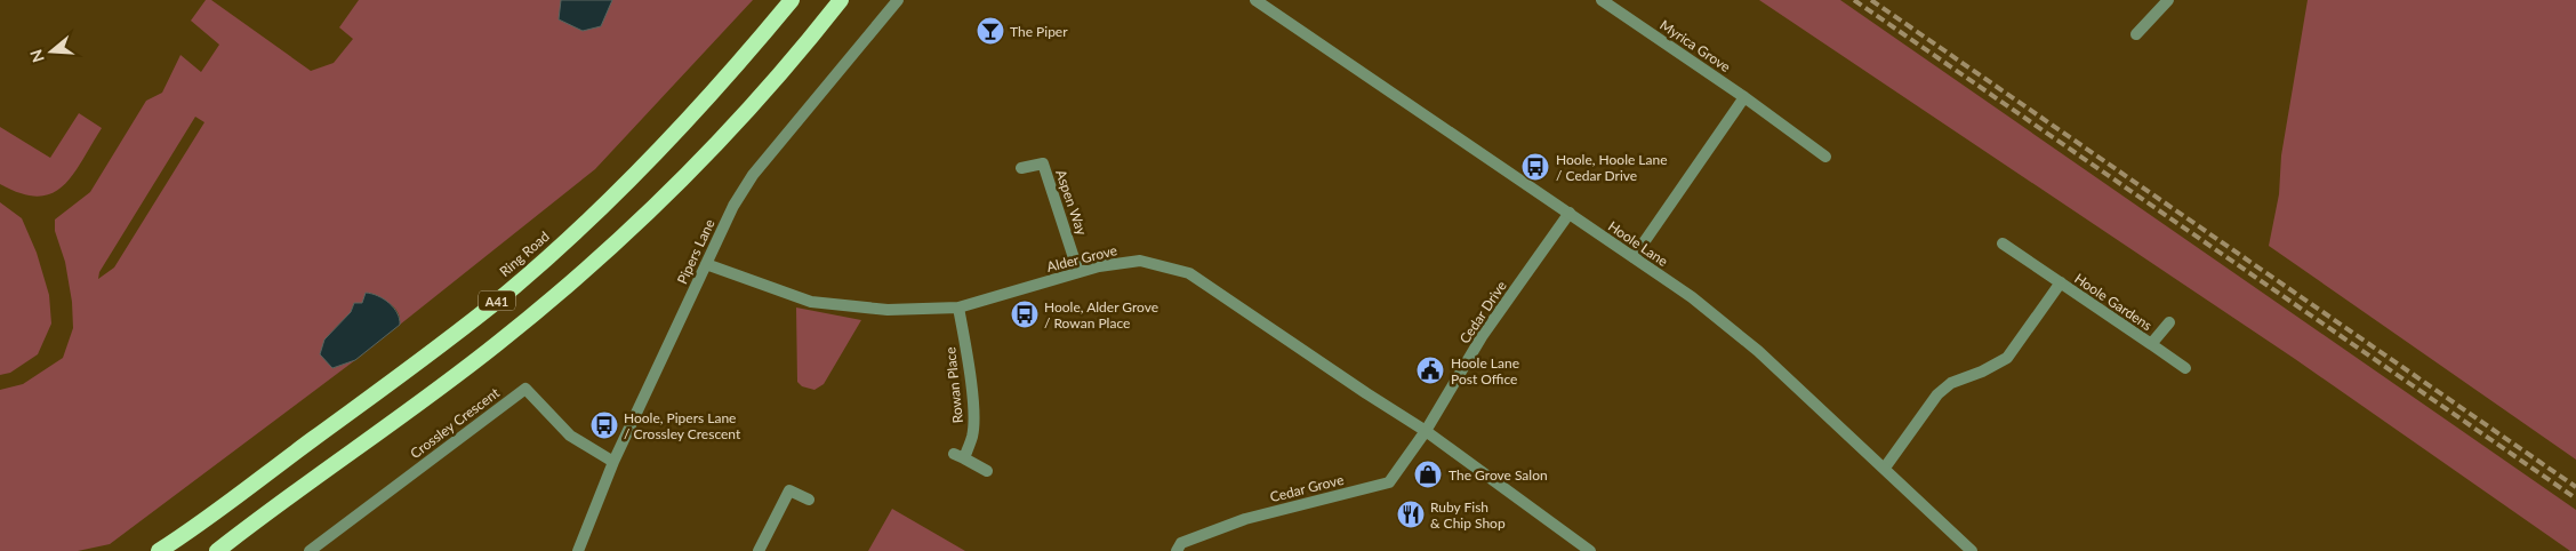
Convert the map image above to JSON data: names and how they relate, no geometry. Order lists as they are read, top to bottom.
{
  "streets": {
    "highway": ["Ring Road", "A41"],
    "street": [
      "Myrica Grove",
      "Aspen Way",
      "Hoole Lane",
      "Pipers Lane",
      "Alder Grove",
      "Hoole Gardens",
      "Cedar Drive",
      "Rowan Place",
      "Crossley Crescent",
      "Cedar Grove"
    ]
  },
  "crossings": [
    ["Aspen Way", "Alder Grove"],
    ["Hoole Lane", "Hoole Gardens"],
    ["Hoole Lane", "Cedar Drive"],
    ["Pipers Lane", "Alder Grove"],
    ["Pipers Lane", "Crossley Crescent"],
    ["Alder Grove", "Cedar Drive"],
    ["Alder Grove", "Rowan Place"],
    ["Alder Grove", "Cedar Grove"],
    ["Cedar Drive", "Cedar Grove"]
  ],
  "places": {
    "bar": ["The Piper"],
    "bus stop": ["Hoole, Hoole Lane / Cedar Drive", "Hoole, Alder Grove / Rowan Place", "Hoole, Pipers Lane / Crossley Crescent"],
    "public building": ["Hoole Lane Post Office"],
    "shop": ["The Grove Salon"],
    "restaurant": ["Ruby Fish & Chip Shop"]
  },
  "north": "left"
}
